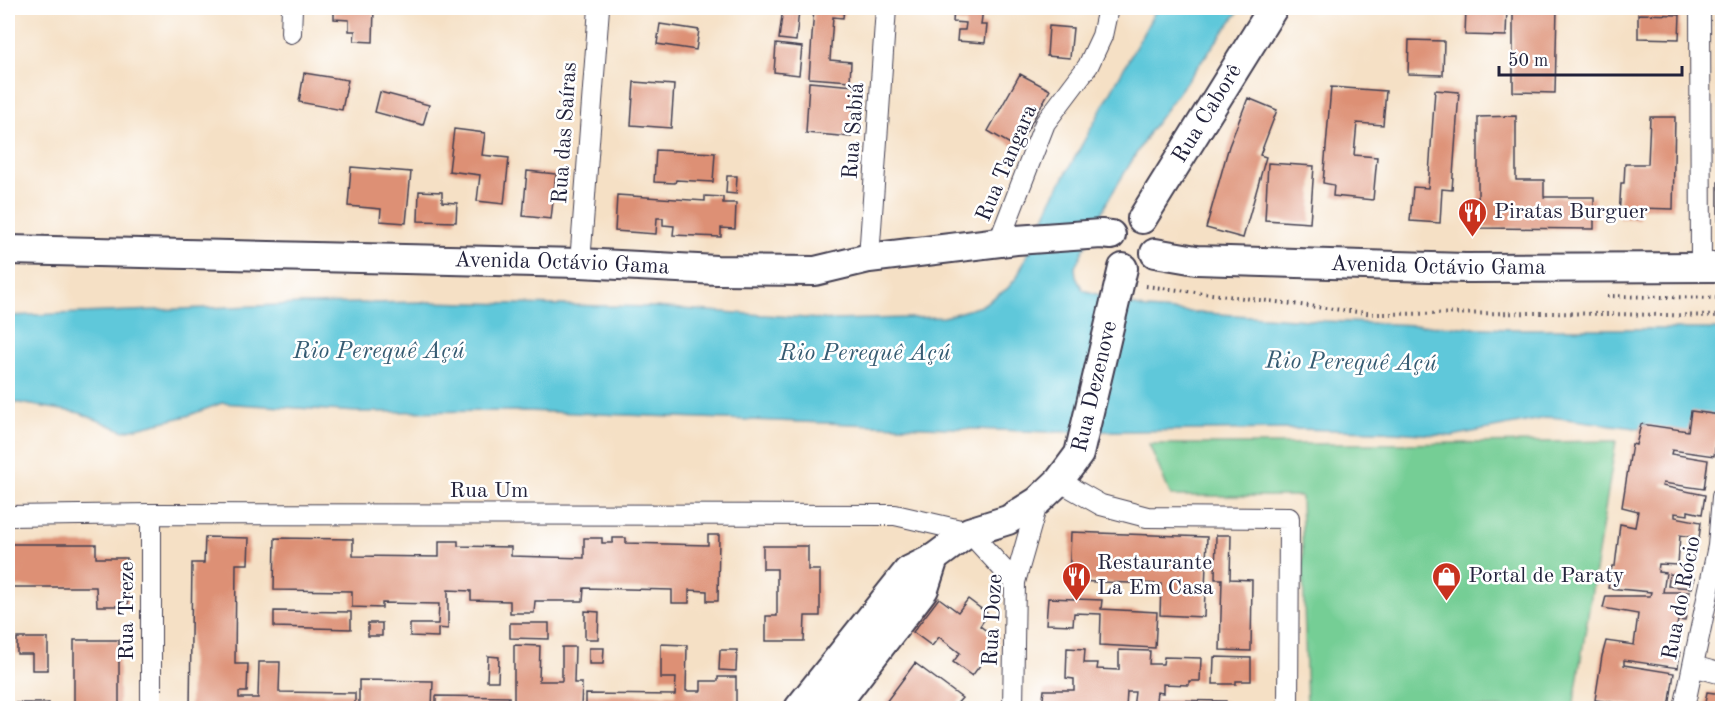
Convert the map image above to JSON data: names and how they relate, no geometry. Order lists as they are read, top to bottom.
{
  "streets": {
    "street": [
      "Rua Caborê",
      "Rua Sabiá",
      "Rua das Saíras",
      "Rua Tangara",
      "Avenida Octávio Gama",
      "Rua Dezenove",
      "Rua Um",
      "Rua do Rócio",
      "Rua Treze",
      "Rua Doze"
    ]
  },
  "crossings": [
    ["Rua Caborê", "Avenida Octávio Gama"],
    ["Rua Caborê", "Rua Dezenove"],
    ["Rua Sabiá", "Avenida Octávio Gama"],
    ["Rua das Saíras", "Avenida Octávio Gama"],
    ["Rua Tangara", "Avenida Octávio Gama"],
    ["Avenida Octávio Gama", "Rua Dezenove"],
    ["Rua Dezenove", "Rua Um"],
    ["Rua Dezenove", "Rua Doze"],
    ["Rua Um", "Rua Treze"]
  ],
  "water": ["Rio Perequê Açú"],
  "places": {
    "restaurant": ["Piratas Burguer", "Restaurante La Em Casa"],
    "shop": ["Portal de Paraty"]
  },
  "scale_bar": "50 m"
}
